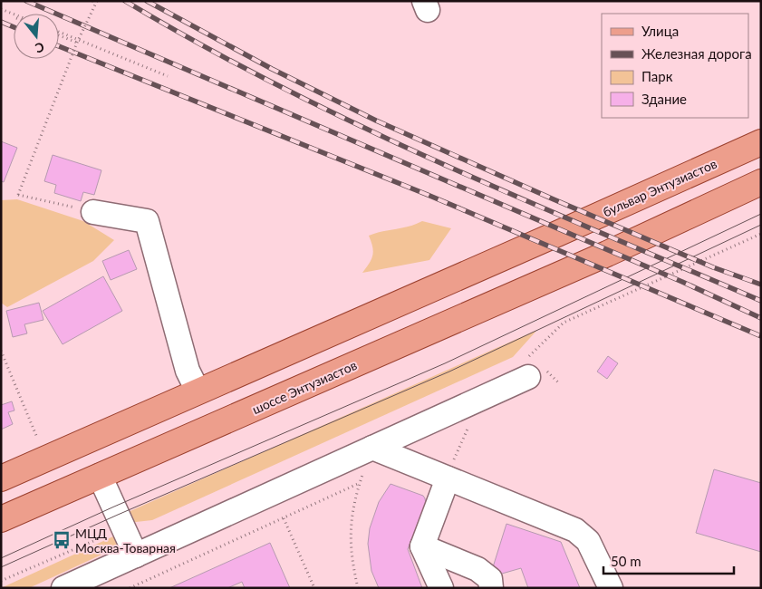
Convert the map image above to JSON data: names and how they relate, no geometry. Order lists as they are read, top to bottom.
{
  "streets": {
    "main road": ["бульвар Энтузиастов", "шоссе Энтузиастов"]
  },
  "places": {
    "bus stop": ["МЦД Москва-Товарная"]
  },
  "legend": [
    "Улица",
    "Железная дорога",
    "Парк",
    "Здание"
  ],
  "scale_bar": "50 m",
  "north": "bottom"
}
